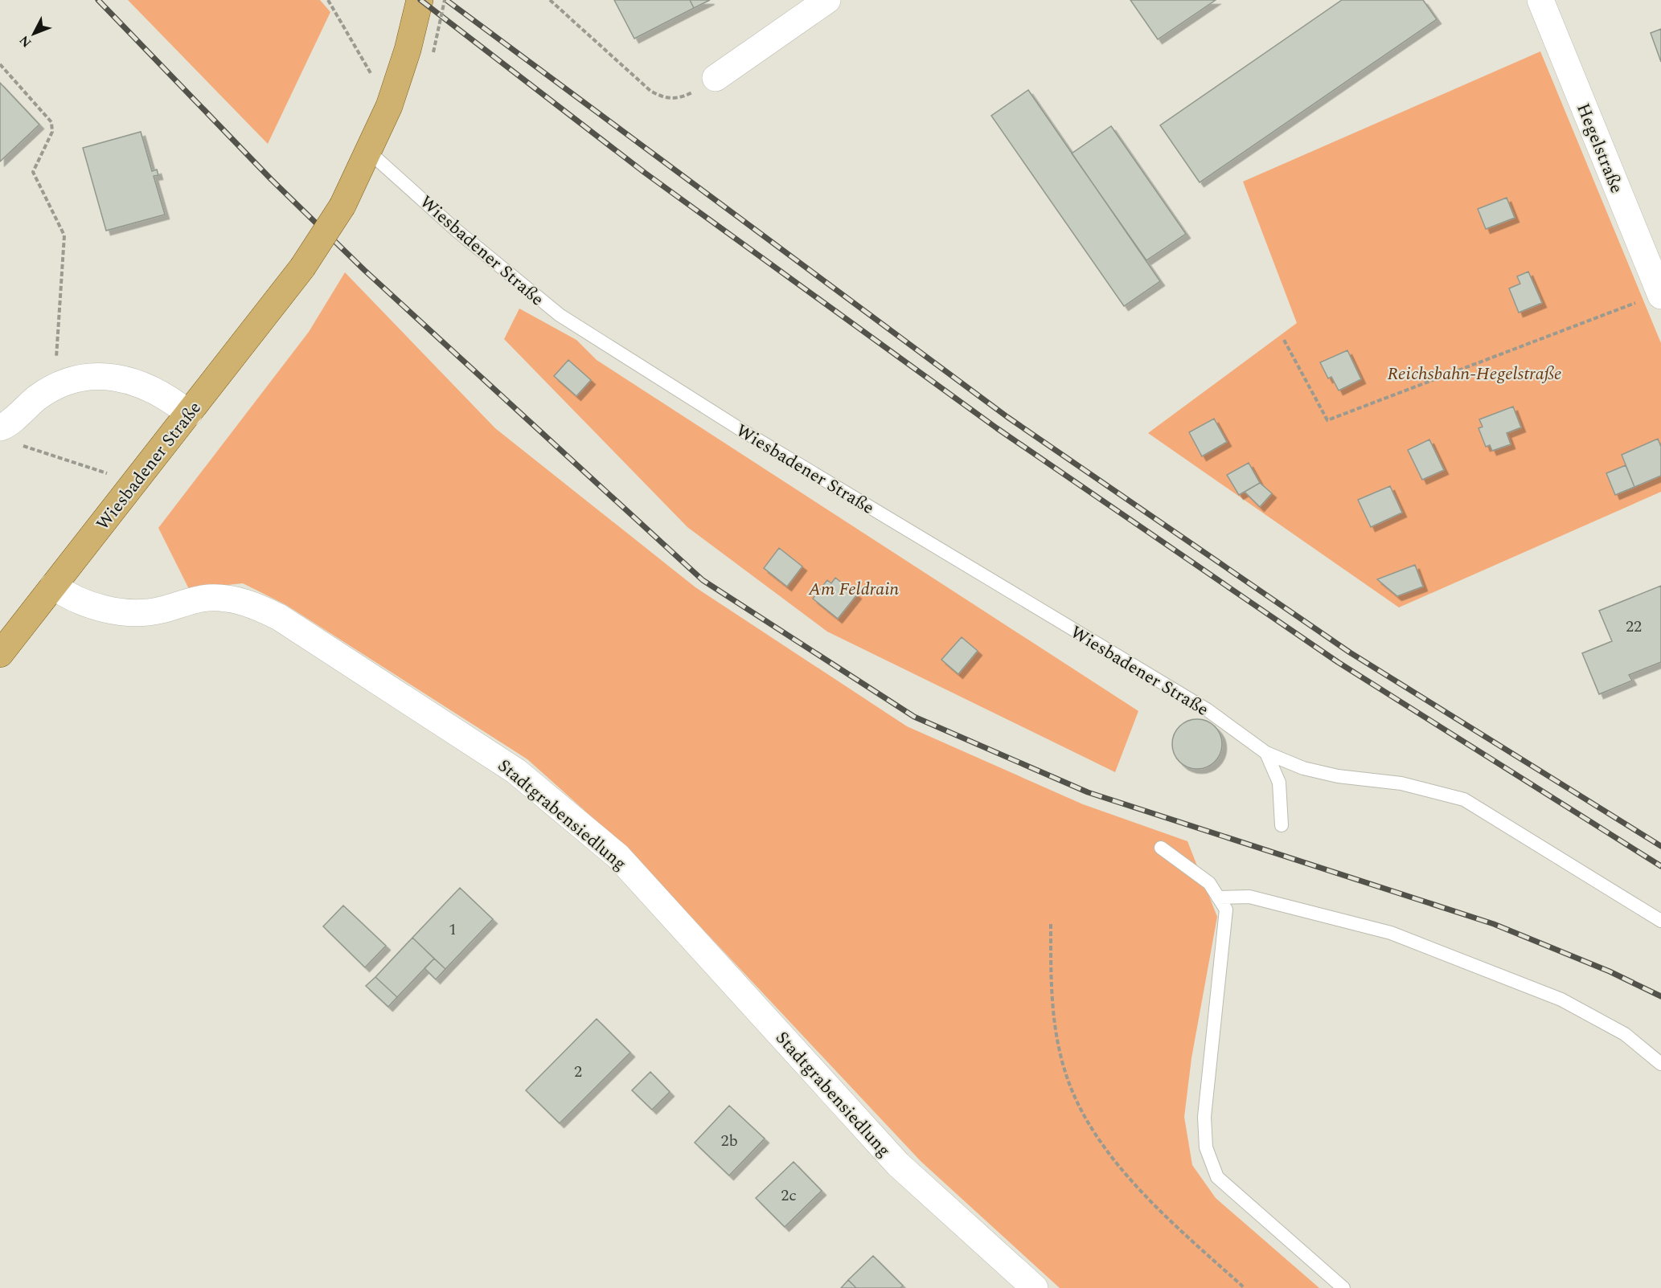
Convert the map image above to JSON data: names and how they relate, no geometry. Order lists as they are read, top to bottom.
{
  "streets": {
    "main road": ["Wiesbadener Straße"],
    "street": ["Hegelstraße", "Stadtgrabensiedlung"]
  },
  "crossings": [
    ["Wiesbadener Straße", "Stadtgrabensiedlung"]
  ],
  "parks": ["Reichsbahn-Hegelstraße", "Am Feldrain"],
  "house_numbers": [
    "22",
    "1",
    "2",
    "2b",
    "2c"
  ],
  "north": "bottom left"
}
